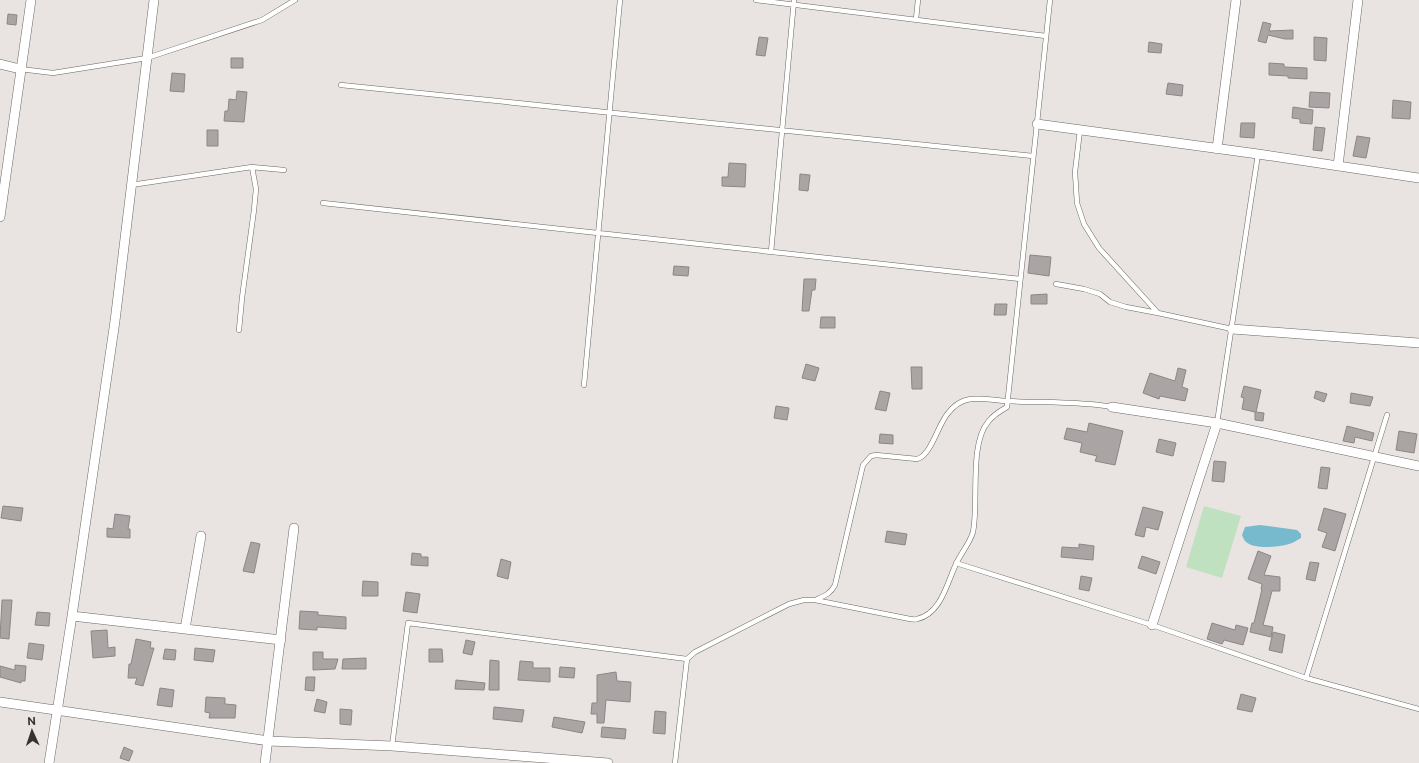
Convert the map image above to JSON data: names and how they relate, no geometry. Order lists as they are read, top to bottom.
{
  "north": "top"
}
